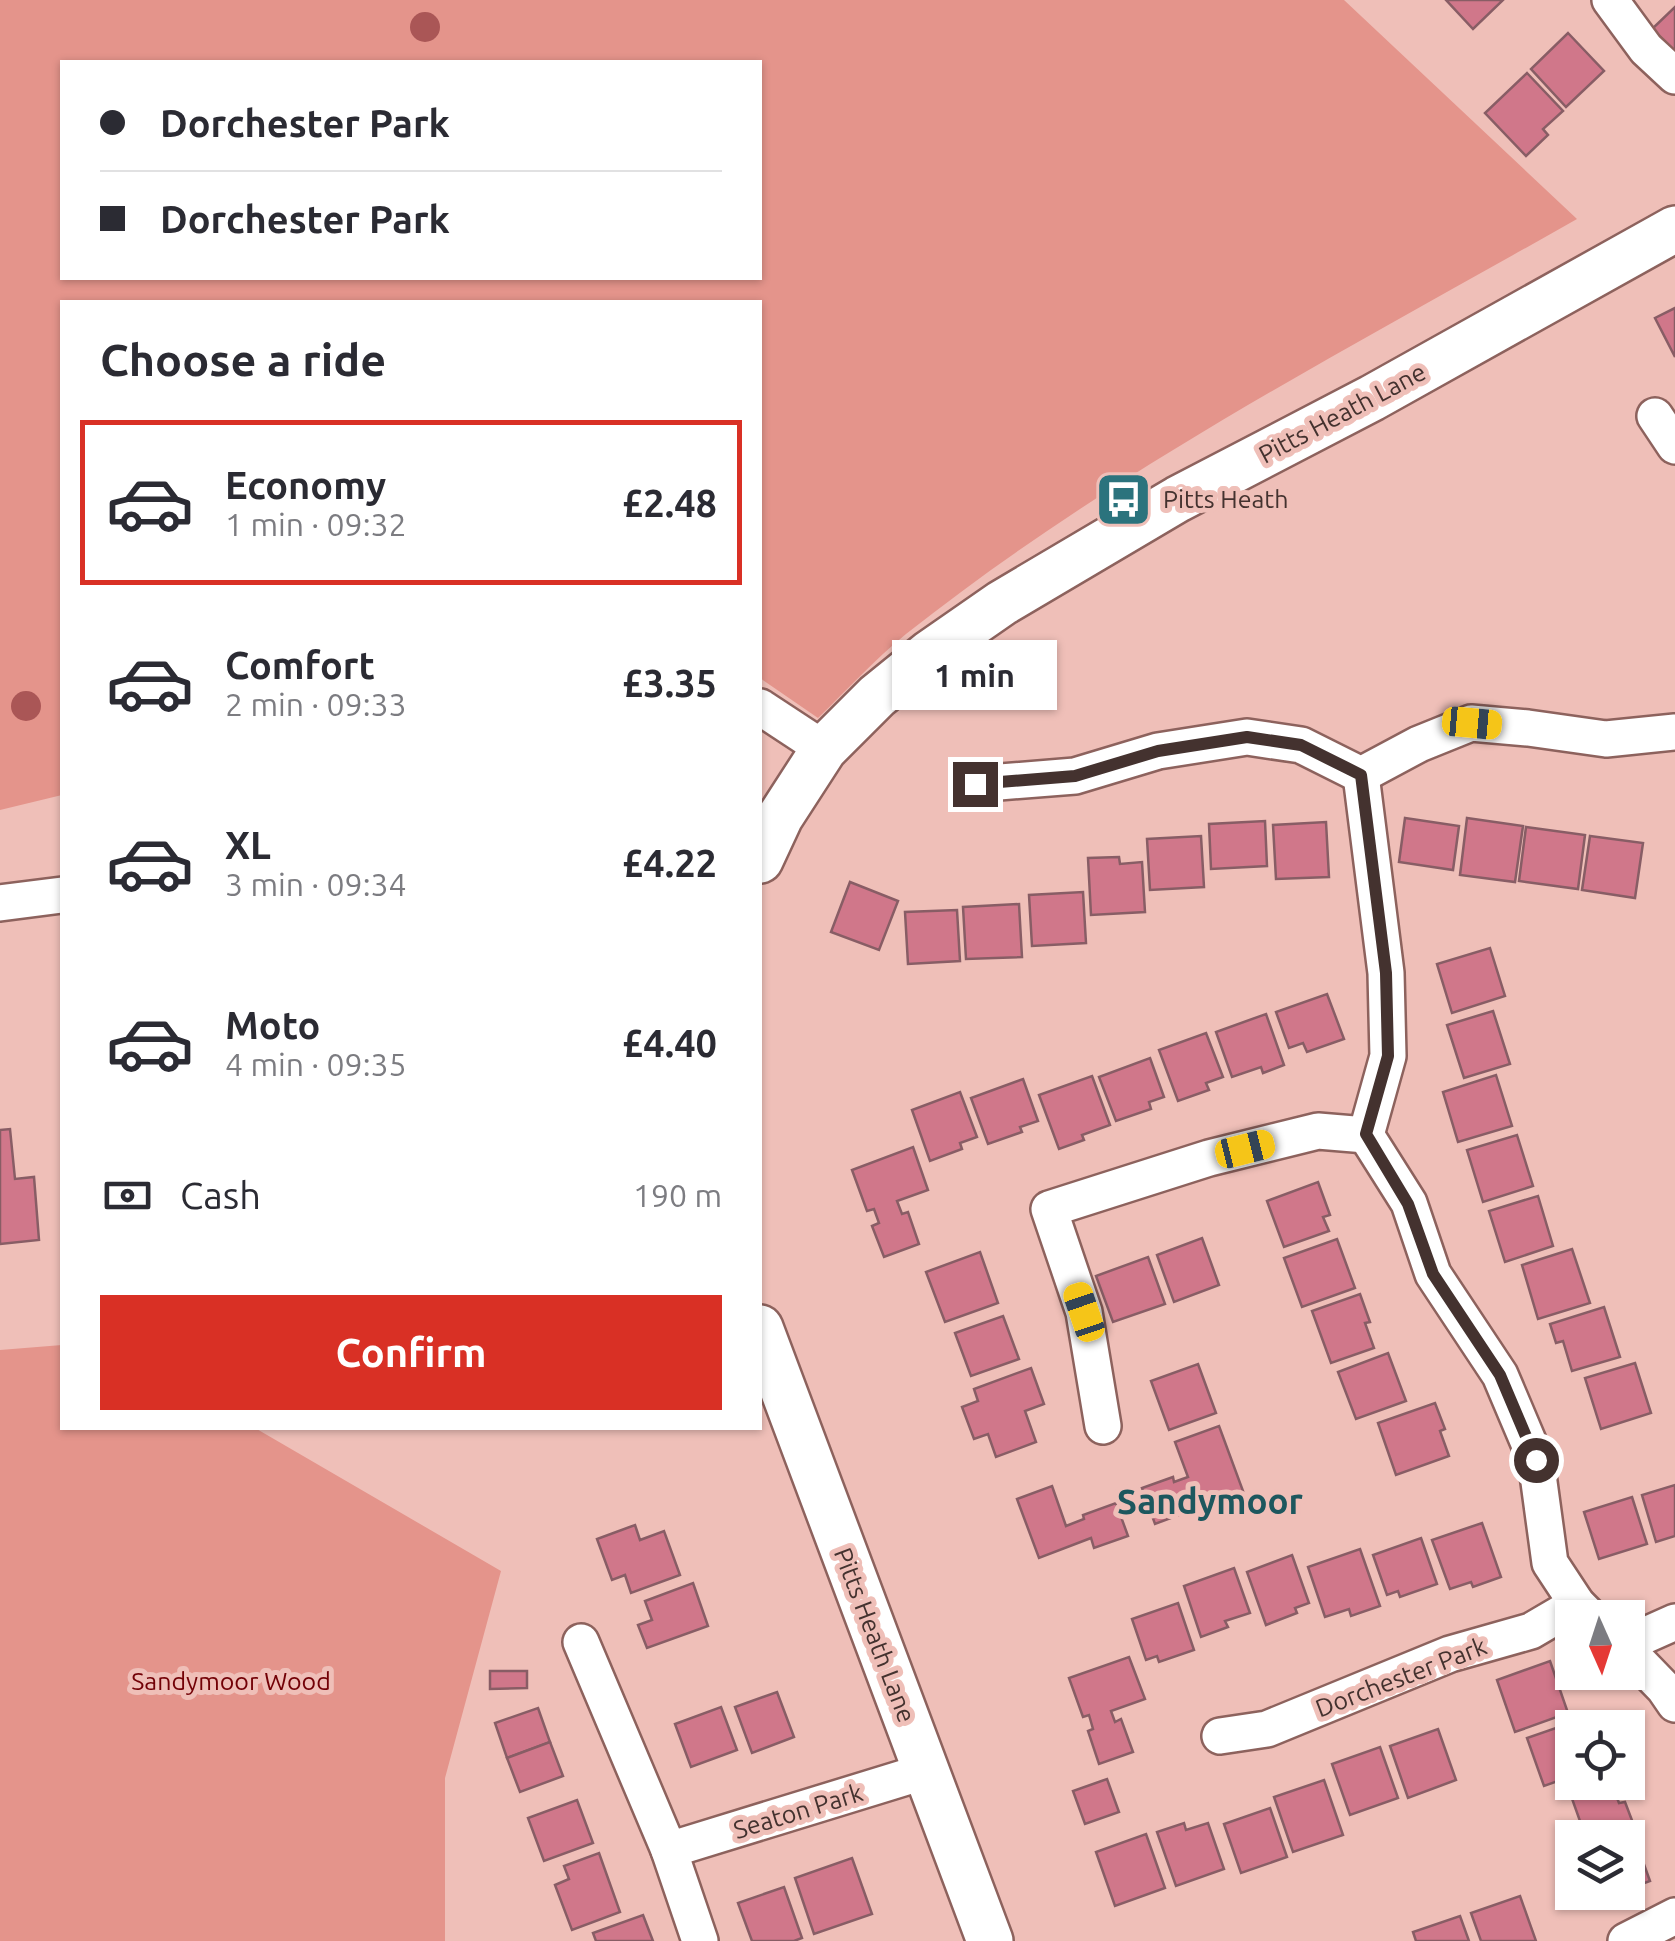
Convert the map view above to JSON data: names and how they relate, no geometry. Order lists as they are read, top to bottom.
{
  "streets": {
    "street": ["Pitts Heath Lane", "Dorchester Park", "Seaton Park"]
  },
  "crossings": [
    ["Pitts Heath Lane", "Seaton Park"]
  ],
  "districts": ["Sandymoor"],
  "parks": ["Sandymoor Wood"],
  "places": {
    "bus stop": ["Pitts Heath"]
  },
  "north": "bottom",
  "page": {
    "banner": ["Dorchester Park", "Dorchester Park"],
    "heading": "Choose a ride",
    "list": [
      {
        "name": "Economy",
        "note": "1 min · 09:32",
        "value": "£2.48"
      },
      {
        "name": "Comfort",
        "note": "2 min · 09:33",
        "value": "£3.35"
      },
      {
        "name": "XL",
        "note": "3 min · 09:34",
        "value": "£4.22"
      },
      {
        "name": "Moto",
        "note": "4 min · 09:35",
        "value": "£4.40"
      }
    ],
    "bubble": "1 min",
    "pay": ["Cash", "190 m"],
    "buttons": "Confirm"
  }
}
